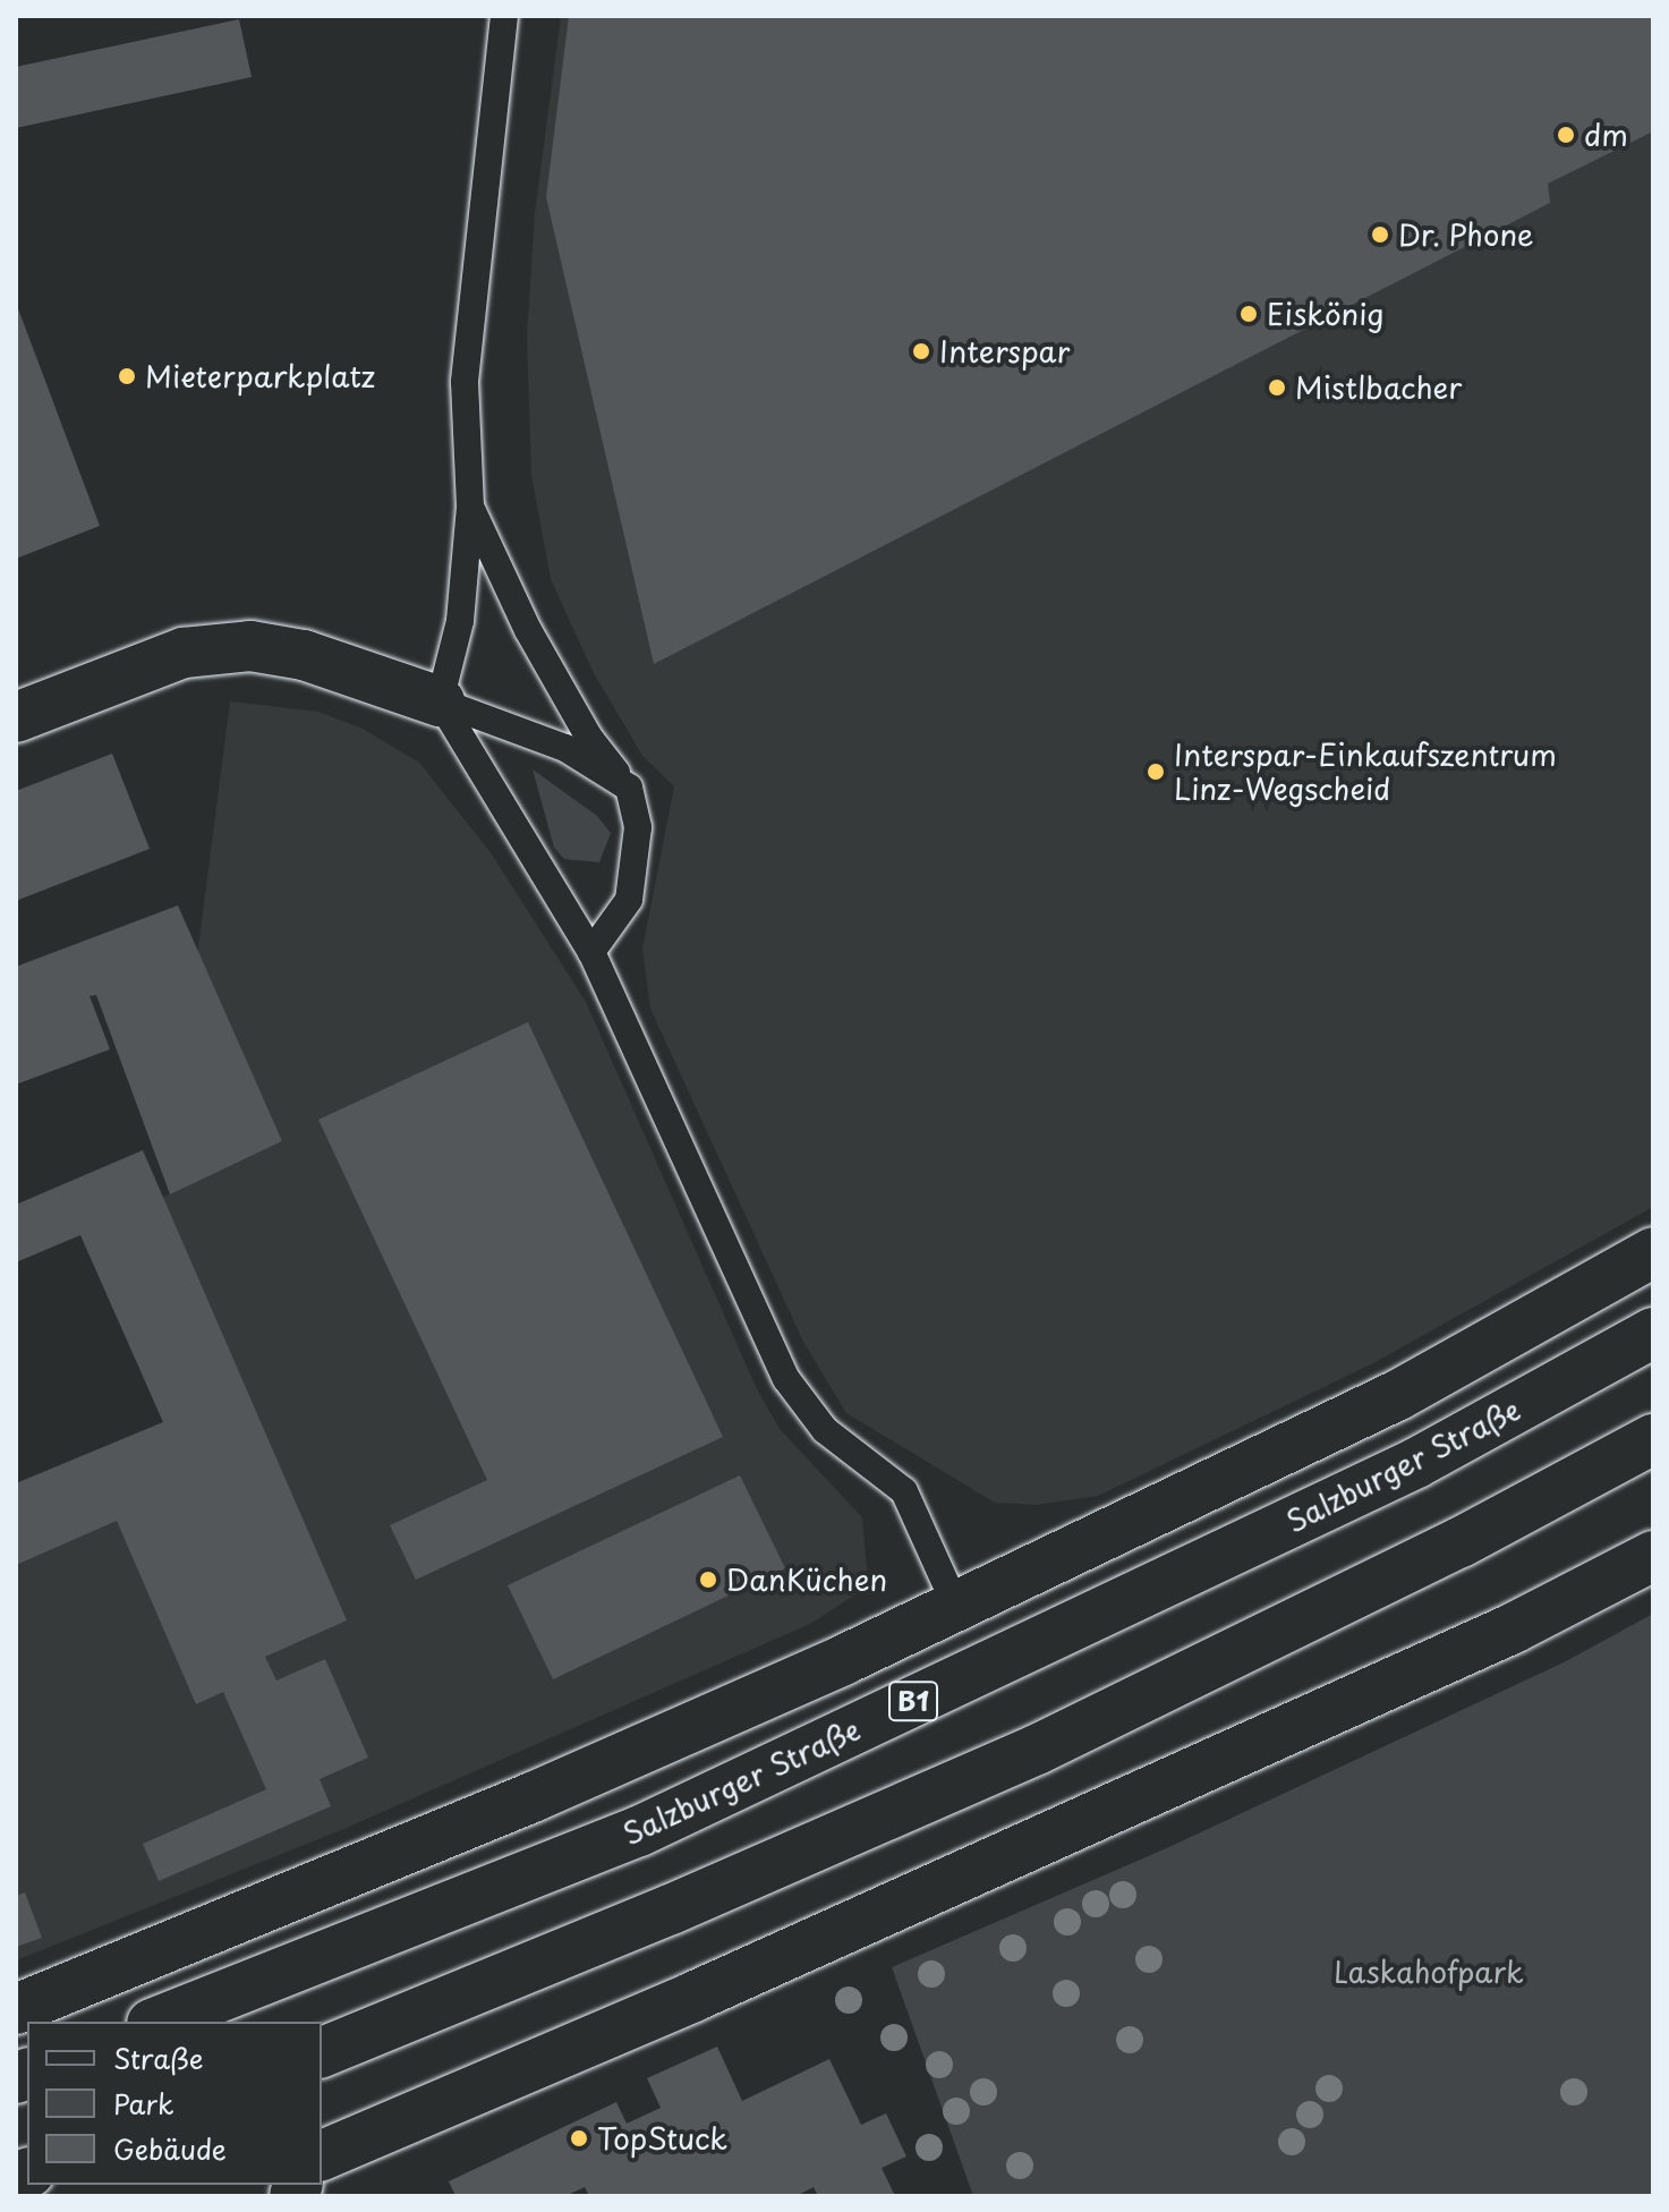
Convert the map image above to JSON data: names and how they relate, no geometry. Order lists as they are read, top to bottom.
{
  "streets": {
    "street": ["Salzburger Straße", "B1"]
  },
  "parks": ["Laskahofpark"],
  "places": [
    "dm",
    "Dr. Phone",
    "Eiskönig",
    "Interspar",
    "Mieterparkplatz",
    "Mistlbacher",
    "Interspar-Einkaufszentrum Linz-Wegscheid",
    "DanKüchen",
    "TopStuck"
  ],
  "legend": ["Straße", "Park", "Gebäude"]
}
